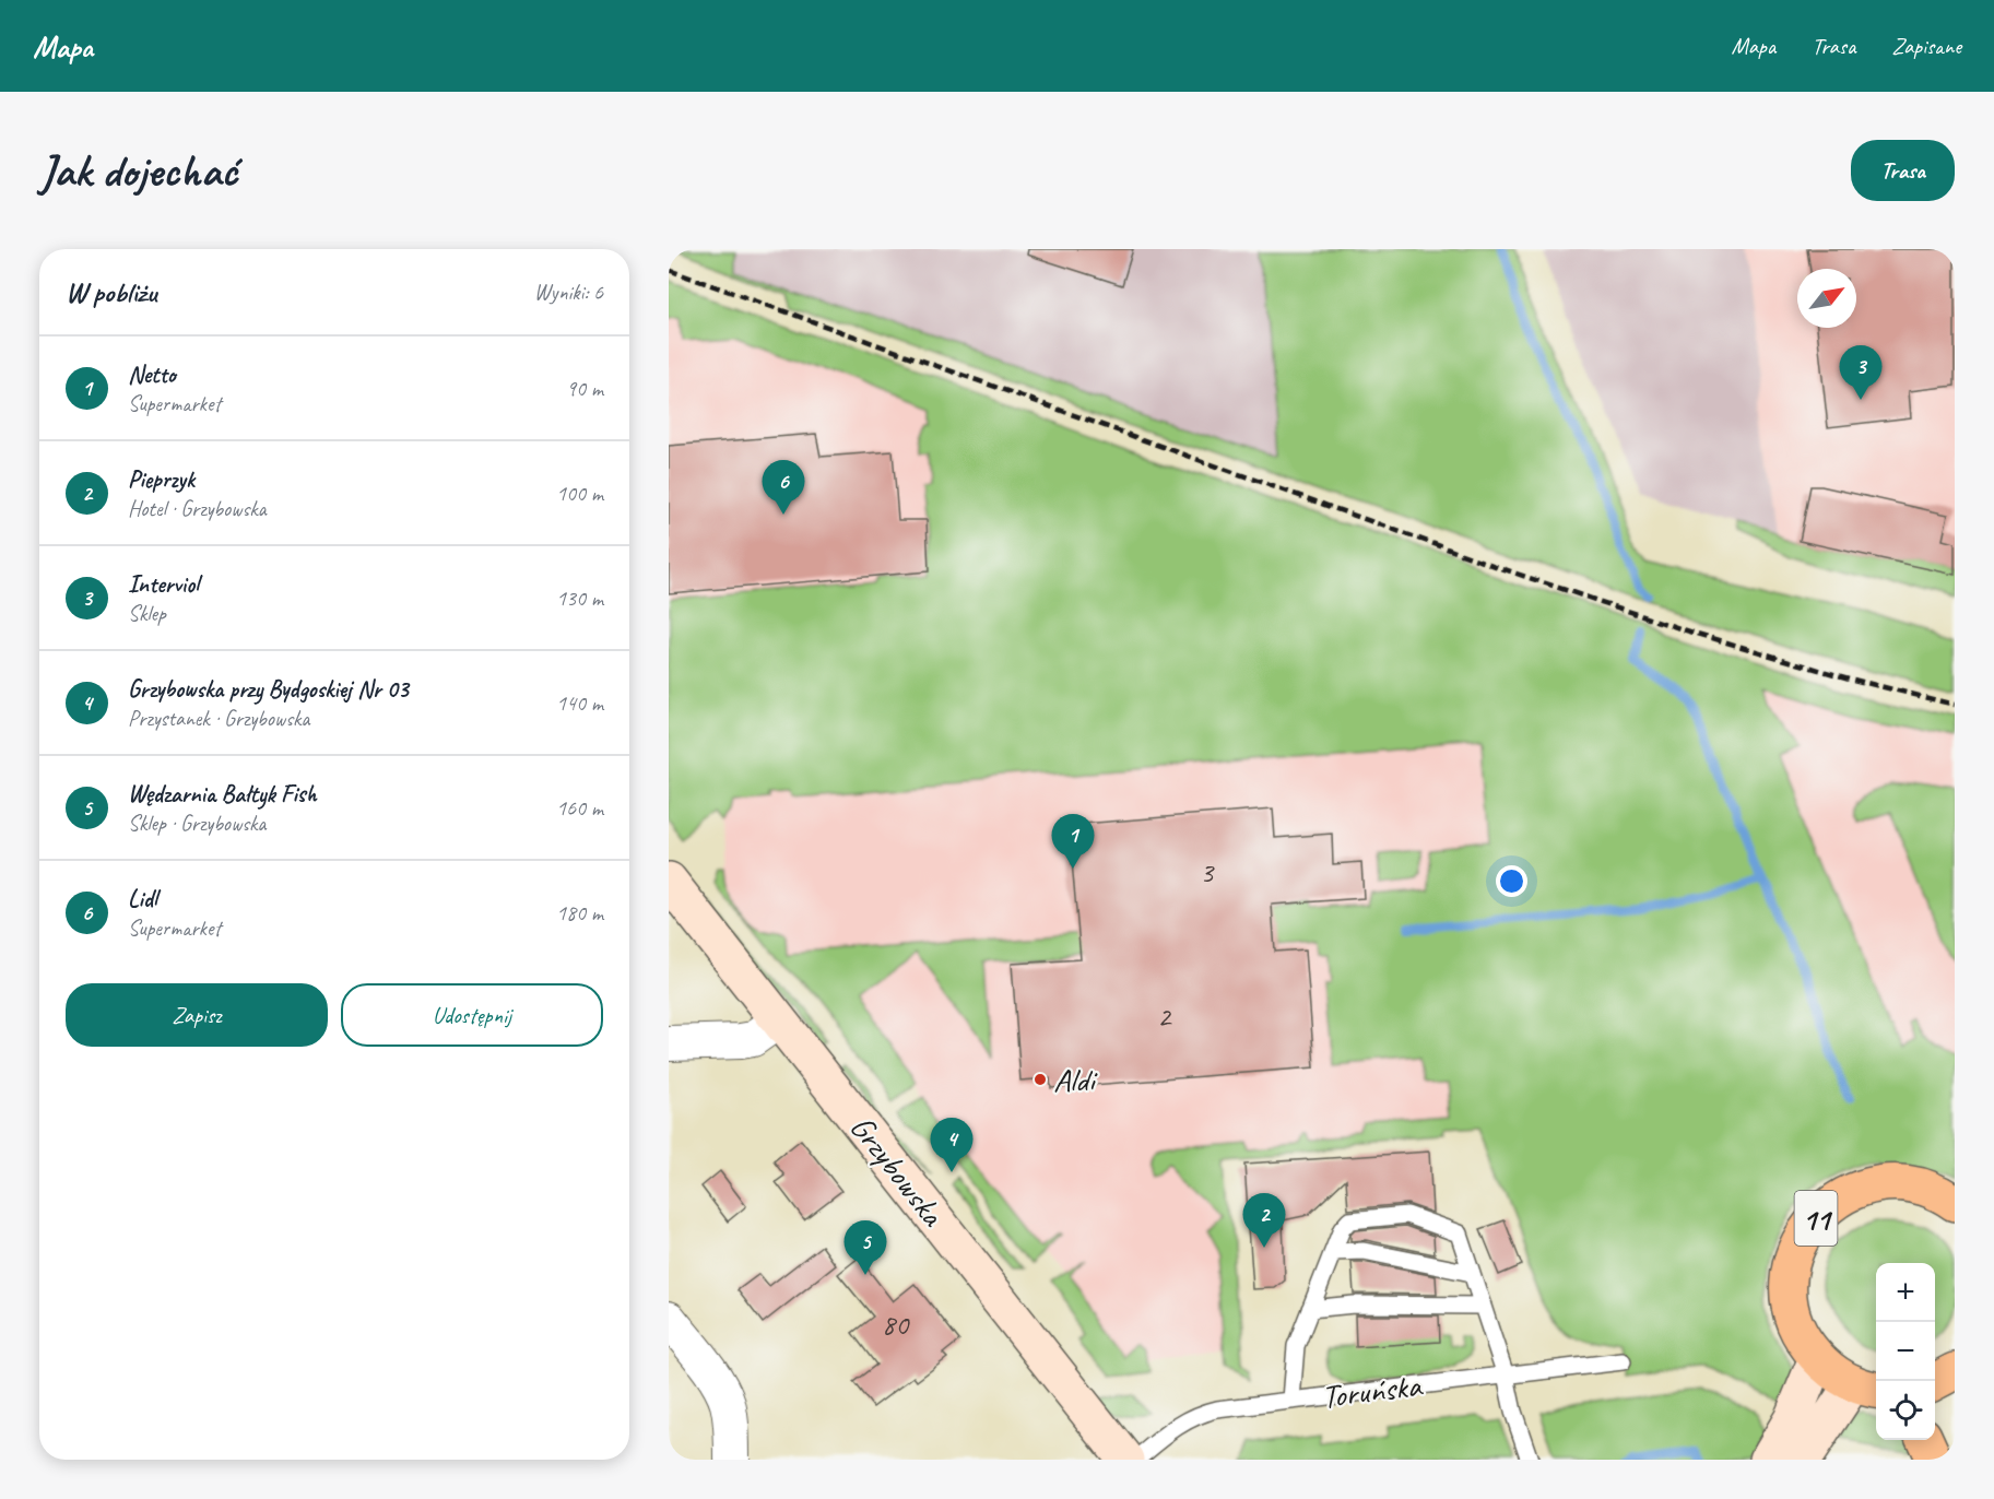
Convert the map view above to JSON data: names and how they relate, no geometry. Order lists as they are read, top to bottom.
{
  "streets": {
    "main road": ["11"],
    "street": ["Grzybowska"],
    "lane": ["Toruńska"]
  },
  "places": ["Aldi"],
  "house_numbers": ["3", "2", "80"],
  "north": "top right",
  "page": {
    "header": "Mapa",
    "nav": ["Mapa", "Trasa", "Zapisane"],
    "buttons": [
      "Trasa",
      ["Zapisz", "Udostępnij"]
    ],
    "title": "Jak dojechać",
    "heading": ["W pobliżu", "Wyniki: 6"],
    "list": [
      {
        "mark": "1",
        "name": "Netto",
        "note": "Supermarket",
        "value": "90 m"
      },
      {
        "mark": "2",
        "name": "Pieprzyk",
        "note": "Hotel · Grzybowska",
        "value": "100 m"
      },
      {
        "mark": "3",
        "name": "Interviol",
        "note": "Sklep",
        "value": "130 m"
      },
      {
        "mark": "4",
        "name": "Grzybowska przy Bydgoskiej Nr 03",
        "note": "Przystanek · Grzybowska",
        "value": "140 m"
      },
      {
        "mark": "5",
        "name": "Wędzarnia Bałtyk Fish",
        "note": "Sklep · Grzybowska",
        "value": "160 m"
      },
      {
        "mark": "6",
        "name": "Lidl",
        "note": "Supermarket",
        "value": "180 m"
      }
    ],
    "pins": [
      "3",
      "6",
      "1",
      "4",
      "2",
      "5"
    ],
    "map_buttons": ["+", "−"]
  }
}
